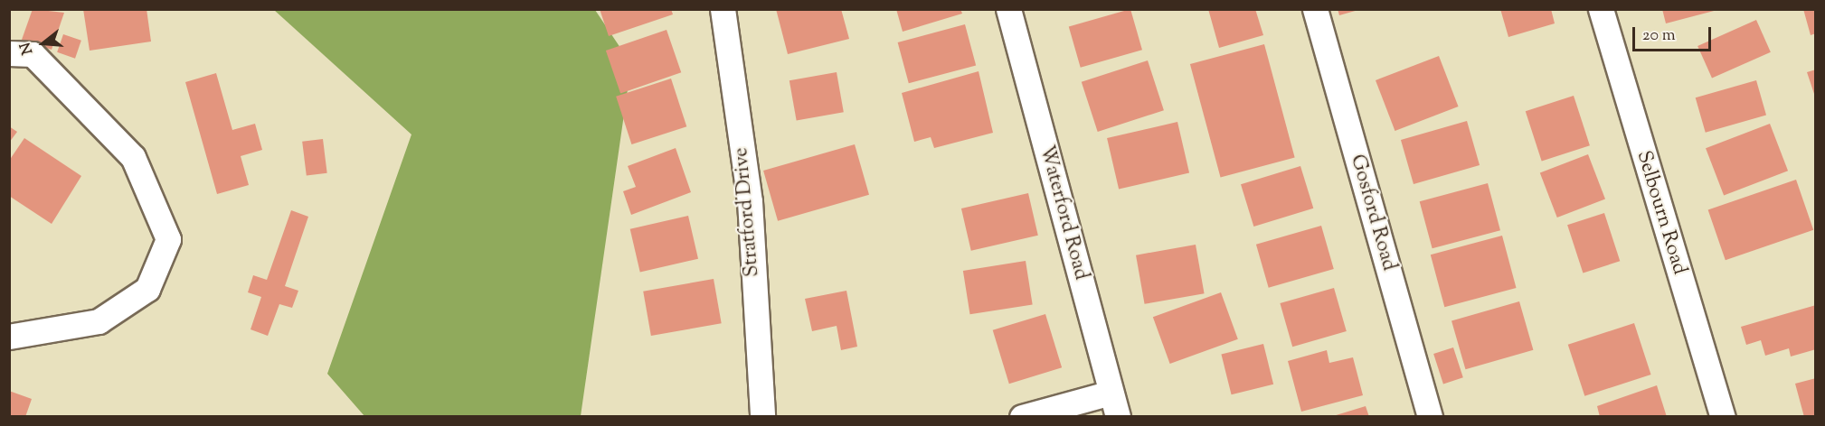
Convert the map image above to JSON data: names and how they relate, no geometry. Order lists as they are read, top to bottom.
{
  "streets": {
    "street": [
      "Stratford Drive",
      "Waterford Road",
      "Gosford Road",
      "Selbourn Road"
    ]
  },
  "scale_bar": "20 m",
  "north": "left"
}
